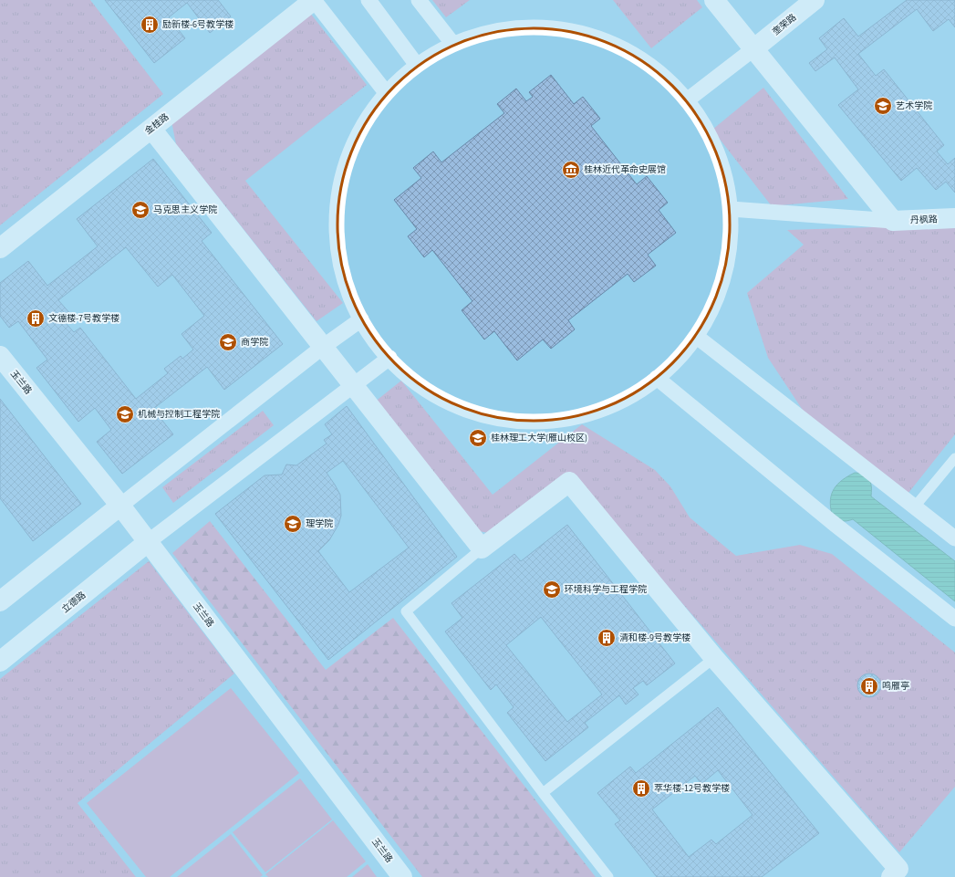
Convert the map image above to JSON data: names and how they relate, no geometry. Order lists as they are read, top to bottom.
{
  "streets": {
    "street": [
      "奎荣路",
      "金桂路",
      "丹枫路",
      "玉兰路",
      "立德路"
    ]
  },
  "crossings": [
    ["玉兰路", "立德路"]
  ],
  "places": {
    "building": [
      "励新楼-6号教学楼",
      "文德楼-7号教学楼",
      "清和楼-9号教学楼",
      "鸣雁亭",
      "萃华楼-12号教学楼"
    ],
    "school or university": [
      "艺术学院",
      "马克思主义学院",
      "商学院",
      "机械与控制工程学院",
      "桂林理工大学(雁山校区)",
      "理学院",
      "环境科学与工程学院"
    ],
    "museum": ["桂林近代革命史展馆"]
  }
}
